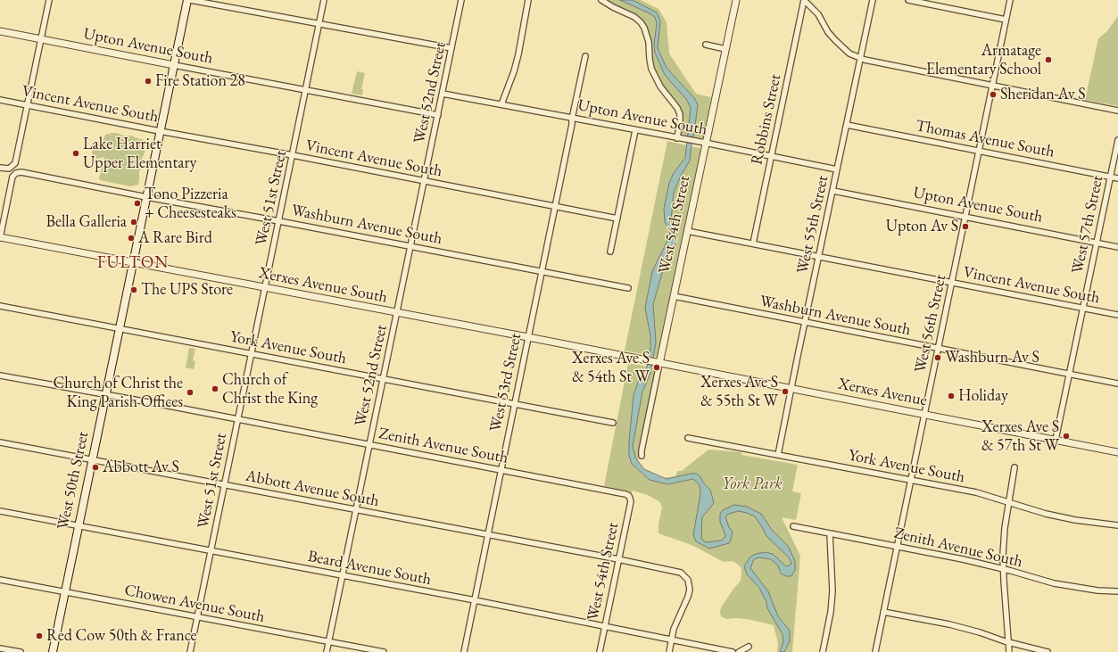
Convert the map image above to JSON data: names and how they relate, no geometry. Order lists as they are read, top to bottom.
{
  "streets": {
    "main road": ["West 50th Street"],
    "street": [
      "Upton Avenue South",
      "West 52nd Street",
      "Vincent Avenue South",
      "Robbins Street",
      "Thomas Avenue South",
      "West 51st Street",
      "Washburn Avenue South",
      "West 54th Street",
      "West 55th Street",
      "West 57th Street",
      "Xerxes Avenue South",
      "West 56th Street",
      "York Avenue South",
      "West 53rd Street",
      "Xerxes Avenue",
      "Zenith Avenue South",
      "Abbott Avenue South",
      "Beard Avenue South",
      "Chowen Avenue South"
    ]
  },
  "crossings": [
    ["Upton Avenue South", "West 52nd Street"],
    ["Upton Avenue South", "Robbins Street"],
    ["Upton Avenue South", "West 51st Street"],
    ["Upton Avenue South", "West 54th Street"],
    ["Upton Avenue South", "West 55th Street"],
    ["Upton Avenue South", "West 57th Street"],
    ["Upton Avenue South", "West 56th Street"],
    ["Upton Avenue South", "West 53rd Street"],
    ["Upton Avenue South", "West 50th Street"],
    ["West 52nd Street", "Vincent Avenue South"],
    ["West 52nd Street", "Washburn Avenue South"],
    ["West 52nd Street", "Xerxes Avenue South"],
    ["West 52nd Street", "York Avenue South"],
    ["West 52nd Street", "Zenith Avenue South"],
    ["West 52nd Street", "Abbott Avenue South"],
    ["West 52nd Street", "Beard Avenue South"],
    ["West 52nd Street", "Chowen Avenue South"],
    ["Vincent Avenue South", "Robbins Street"],
    ["Vincent Avenue South", "West 51st Street"],
    ["Vincent Avenue South", "West 54th Street"],
    ["Vincent Avenue South", "West 55th Street"],
    ["Vincent Avenue South", "West 57th Street"],
    ["Vincent Avenue South", "West 56th Street"],
    ["Vincent Avenue South", "West 53rd Street"],
    ["Vincent Avenue South", "West 50th Street"],
    ["Thomas Avenue South", "West 55th Street"],
    ["Thomas Avenue South", "West 57th Street"],
    ["Thomas Avenue South", "West 56th Street"],
    ["West 51st Street", "Washburn Avenue South"],
    ["West 51st Street", "Xerxes Avenue South"],
    ["West 51st Street", "York Avenue South"],
    ["West 51st Street", "Zenith Avenue South"],
    ["West 51st Street", "Abbott Avenue South"],
    ["West 51st Street", "Beard Avenue South"],
    ["West 51st Street", "Chowen Avenue South"],
    ["Washburn Avenue South", "West 54th Street"],
    ["Washburn Avenue South", "West 55th Street"],
    ["Washburn Avenue South", "West 57th Street"],
    ["Washburn Avenue South", "Xerxes Avenue South"],
    ["Washburn Avenue South", "West 56th Street"],
    ["Washburn Avenue South", "West 53rd Street"],
    ["Washburn Avenue South", "West 50th Street"],
    ["West 54th Street", "Xerxes Avenue"],
    ["West 54th Street", "Zenith Avenue South"],
    ["West 54th Street", "Abbott Avenue South"],
    ["West 54th Street", "Beard Avenue South"],
    ["West 55th Street", "York Avenue South"],
    ["West 55th Street", "Xerxes Avenue"],
    ["West 57th Street", "Xerxes Avenue"],
    ["Xerxes Avenue South", "West 53rd Street"],
    ["Xerxes Avenue South", "Xerxes Avenue"],
    ["Xerxes Avenue South", "West 50th Street"],
    ["West 56th Street", "York Avenue South"],
    ["West 56th Street", "Xerxes Avenue"],
    ["West 56th Street", "Zenith Avenue South"],
    ["York Avenue South", "West 53rd Street"],
    ["York Avenue South", "West 50th Street"],
    ["West 53rd Street", "Zenith Avenue South"],
    ["West 53rd Street", "Abbott Avenue South"],
    ["West 53rd Street", "Beard Avenue South"],
    ["Zenith Avenue South", "West 50th Street"],
    ["West 50th Street", "Abbott Avenue South"],
    ["West 50th Street", "Beard Avenue South"],
    ["West 50th Street", "Chowen Avenue South"],
    ["Abbott Avenue South", "Beard Avenue South"]
  ],
  "districts": ["FULTON"],
  "parks": ["York Park"],
  "places": [
    "Armatage Elementary School",
    "Fire Station 28",
    "Sheridan Av S",
    "Lake Harriet Upper Elementary",
    "Tono Pizzeria + Cheesesteaks",
    "Bella Galleria",
    "Upton Av S",
    "A Rare Bird",
    "The UPS Store",
    "Washburn Av S",
    "Xerxes Ave S & 54th St W",
    "Church of Christ the King",
    "Xerxes Ave S & 55th St W",
    "Church of Christ the King Parish Offices",
    "Holiday",
    "Xerxes Ave S & 57th St W",
    "Abbott Av S",
    "Red Cow 50th & France"
  ]
}
